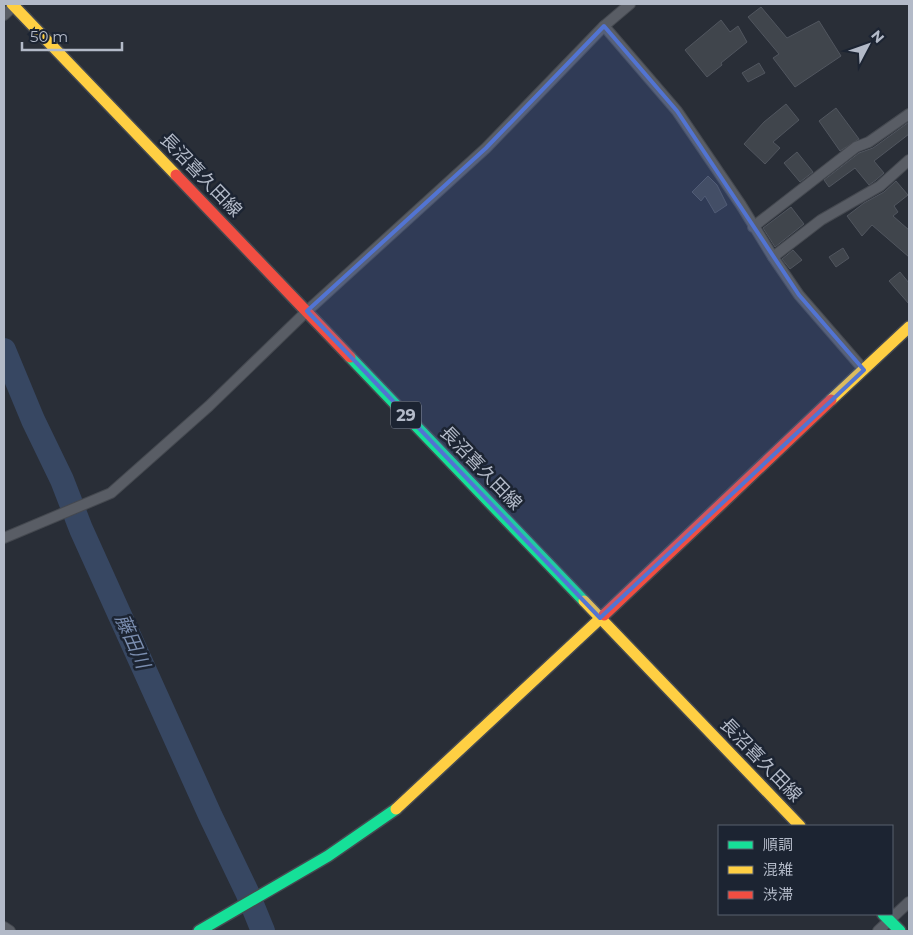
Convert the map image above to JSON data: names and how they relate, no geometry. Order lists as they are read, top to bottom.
{
  "streets": {
    "main road": ["長沼喜久田線", "29"]
  },
  "water": ["藤田川"],
  "legend": ["順調", "混雑", "渋滞"],
  "scale_bar": "50 m",
  "north": "top right"
}
